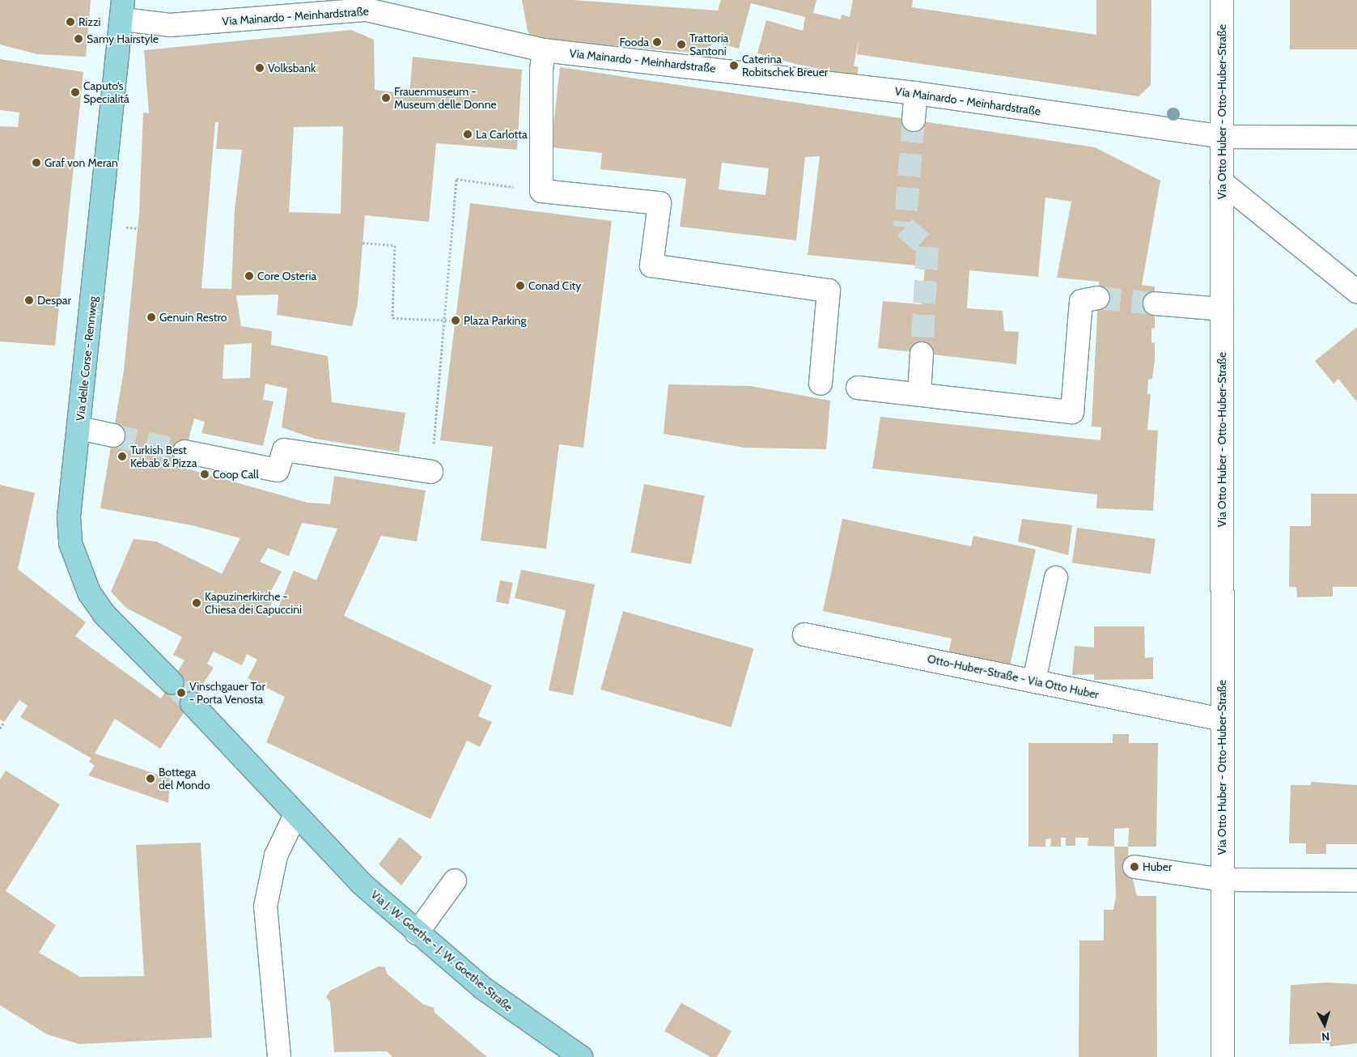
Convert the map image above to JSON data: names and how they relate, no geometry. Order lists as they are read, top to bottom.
{
  "streets": {
    "main road": ["Via delle Corse - Rennweg", "Via J. W. Goethe - J. W. Goethe-Straße"],
    "street": ["Via Mainardo - Meinhardstraße", "Via Otto Huber - Otto-Huber-Straße", "Otto-Huber-Straße - Via Otto Huber"]
  },
  "crossings": [
    ["Via Mainardo - Meinhardstraße", "Via Otto Huber - Otto-Huber-Straße"],
    ["Via Mainardo - Meinhardstraße", "Via delle Corse - Rennweg"],
    ["Via Otto Huber - Otto-Huber-Straße", "Otto-Huber-Straße - Via Otto Huber"]
  ],
  "places": [
    "Rizzi",
    "Samy Hairstyle",
    "Fooda",
    "Trattoria Santoni",
    "Caterina Robitschek Breuer",
    "Volksbank",
    "Caputo‘s Specialitá",
    "Frauenmuseum - Museum delle Donne",
    "La Carlotta",
    "Graf von Meran",
    "Core Osteria",
    "Conad City",
    "Despar",
    "Genuin Restro",
    "Plaza Parking",
    "Turkish Best Kebab & Pizza",
    "Coop Call",
    "Kapuzinerkirche - Chiesa dei Capuccini",
    "Vinschgauer Tor - Porta Venosta",
    "Bottega del Mondo",
    "Huber"
  ],
  "north": "bottom"
}
